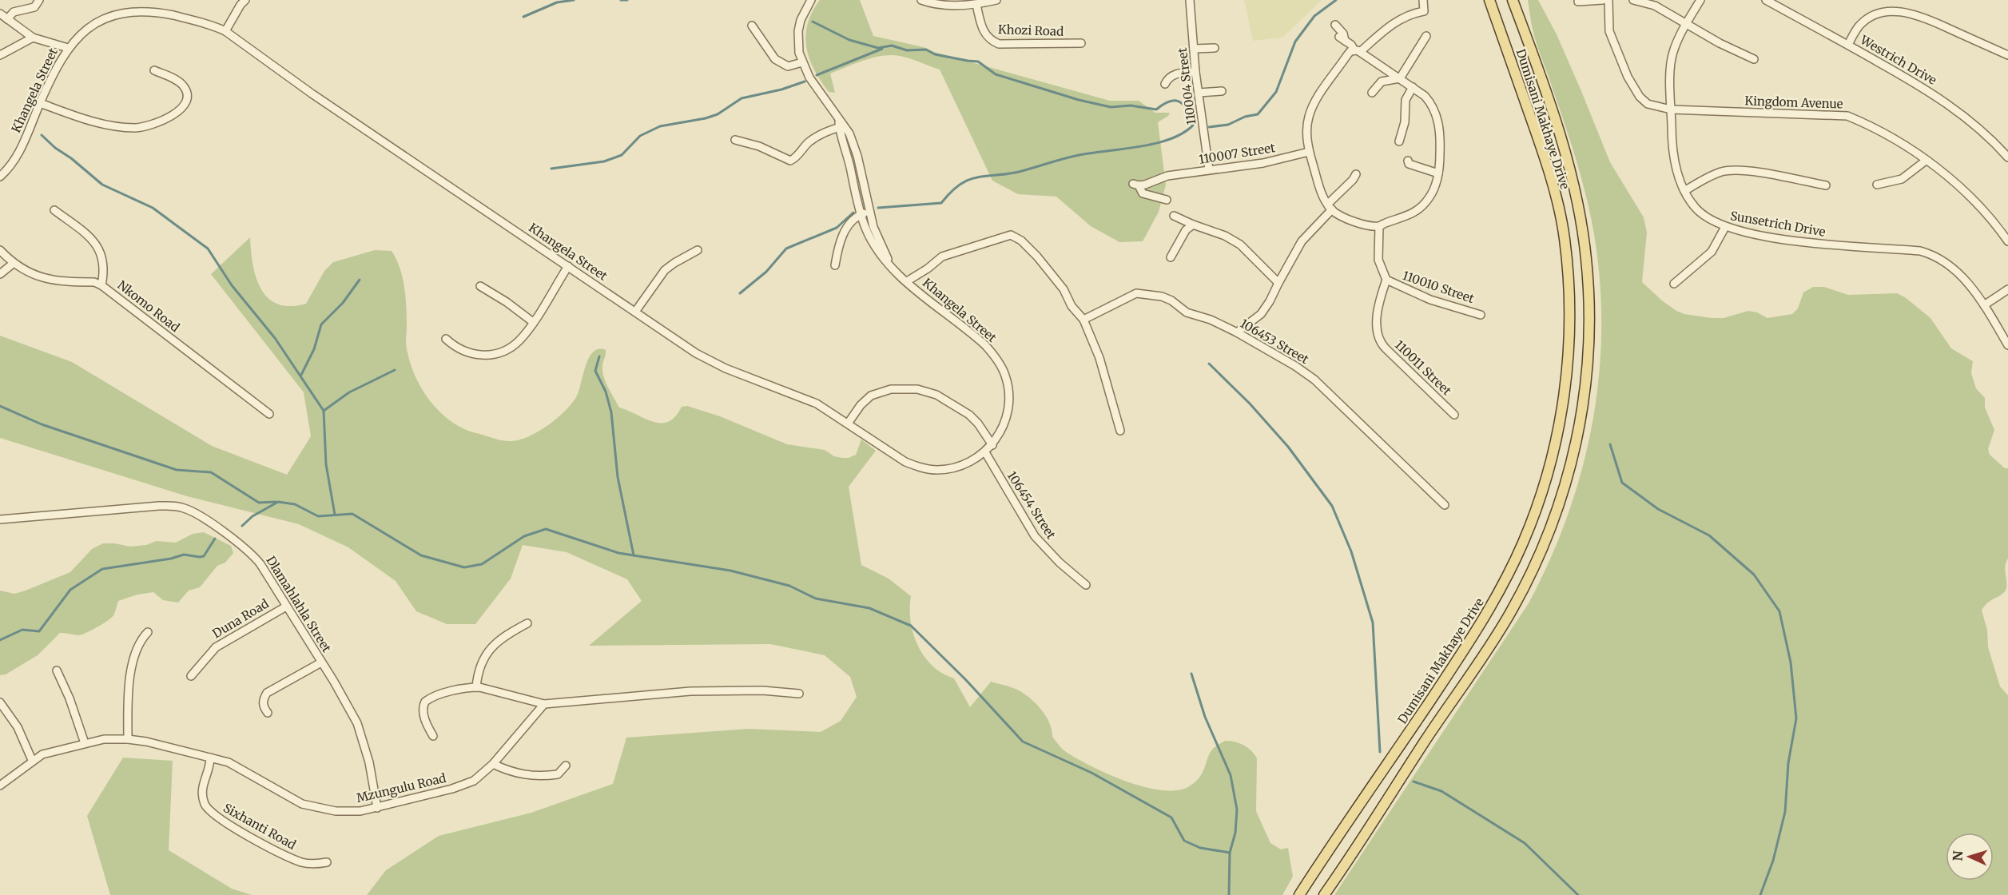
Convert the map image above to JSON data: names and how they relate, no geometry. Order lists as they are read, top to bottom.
{
  "streets": {
    "main road": ["Dumisani Makhaye Drive"],
    "street": [
      "Khozi Road",
      "Westrich Drive",
      "110004 Street",
      "Khangela Street",
      "Kingdom Avenue",
      "110007 Street",
      "Sunsetrich Drive",
      "110010 Street",
      "Nkomo Road",
      "106453 Street",
      "110011 Street",
      "106454 Street",
      "Dlamahlahla Street",
      "Duna Road",
      "Mzungulu Road",
      "Sixhanti Road"
    ]
  },
  "crossings": [
    ["110004 Street", "110007 Street"],
    ["Khangela Street", "106454 Street"],
    ["Kingdom Avenue", "Sunsetrich Drive"],
    ["110007 Street", "110010 Street"],
    ["110010 Street", "110011 Street"],
    ["Dlamahlahla Street", "Duna Road"],
    ["Dlamahlahla Street", "Mzungulu Road"],
    ["Mzungulu Road", "Sixhanti Road"]
  ],
  "north": "left"
}
